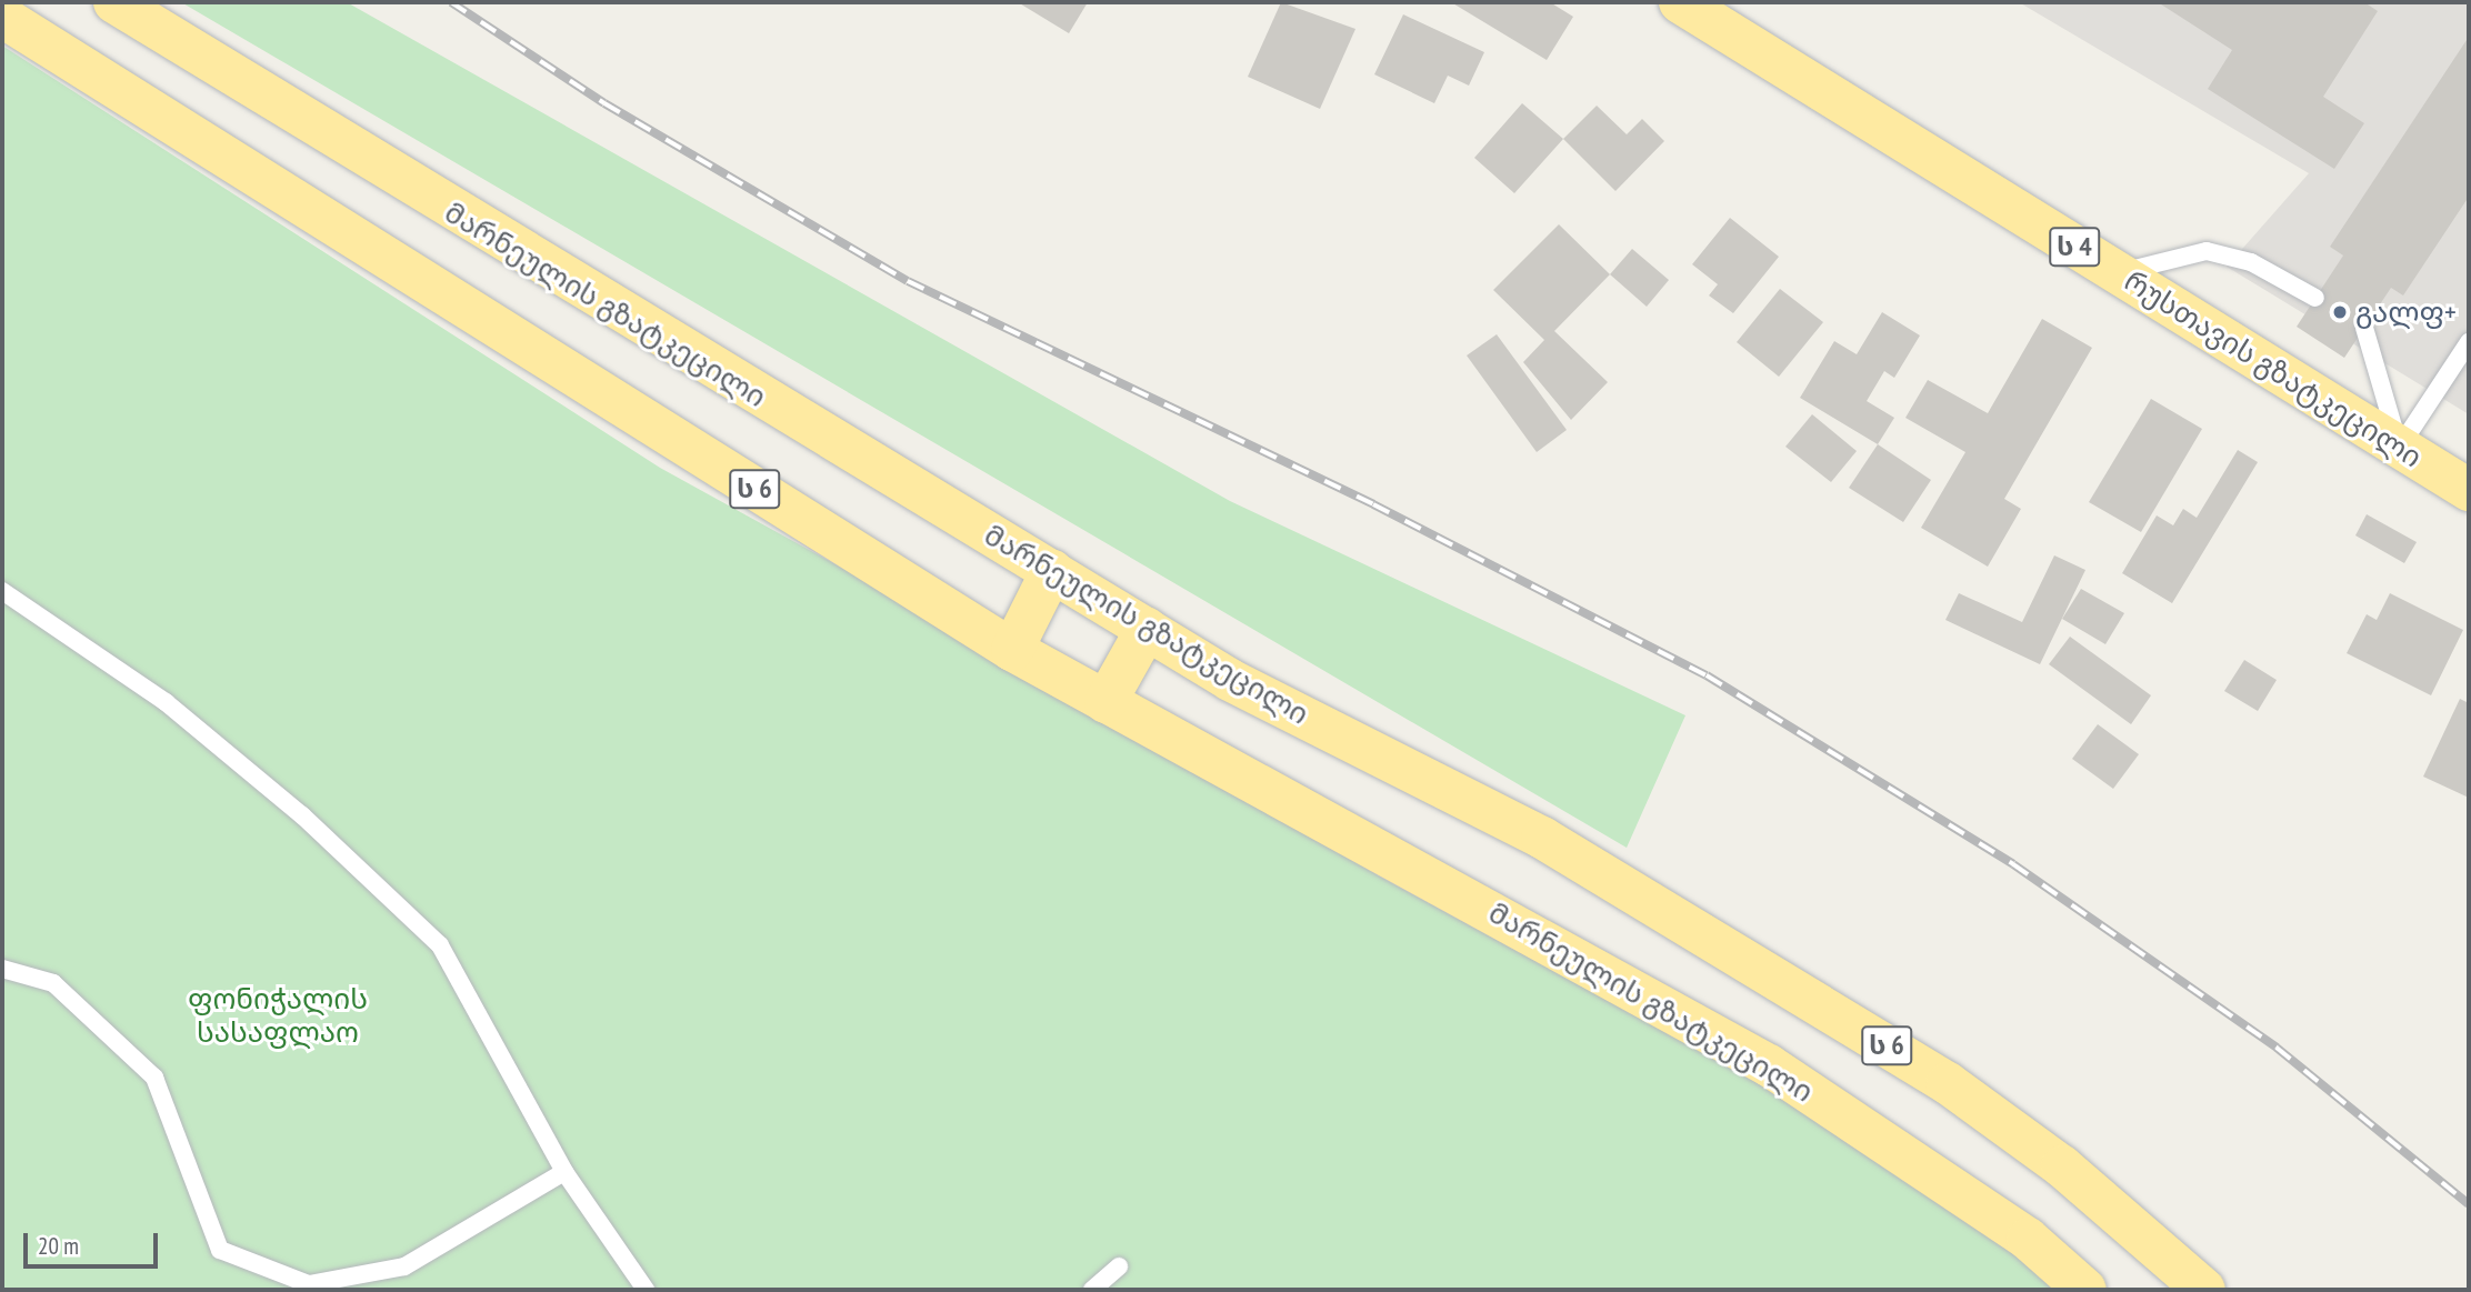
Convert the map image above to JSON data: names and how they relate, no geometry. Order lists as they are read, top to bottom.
{
  "streets": {
    "highway": [
      "ს 4",
      "მარნეულის გზატკეცილი",
      "რუსთავის გზატკეცილი",
      "ს 6"
    ]
  },
  "parks": ["ფონიჭალის სასაფლაო"],
  "places": ["გალფ+"],
  "scale_bar": "20 m"
}
